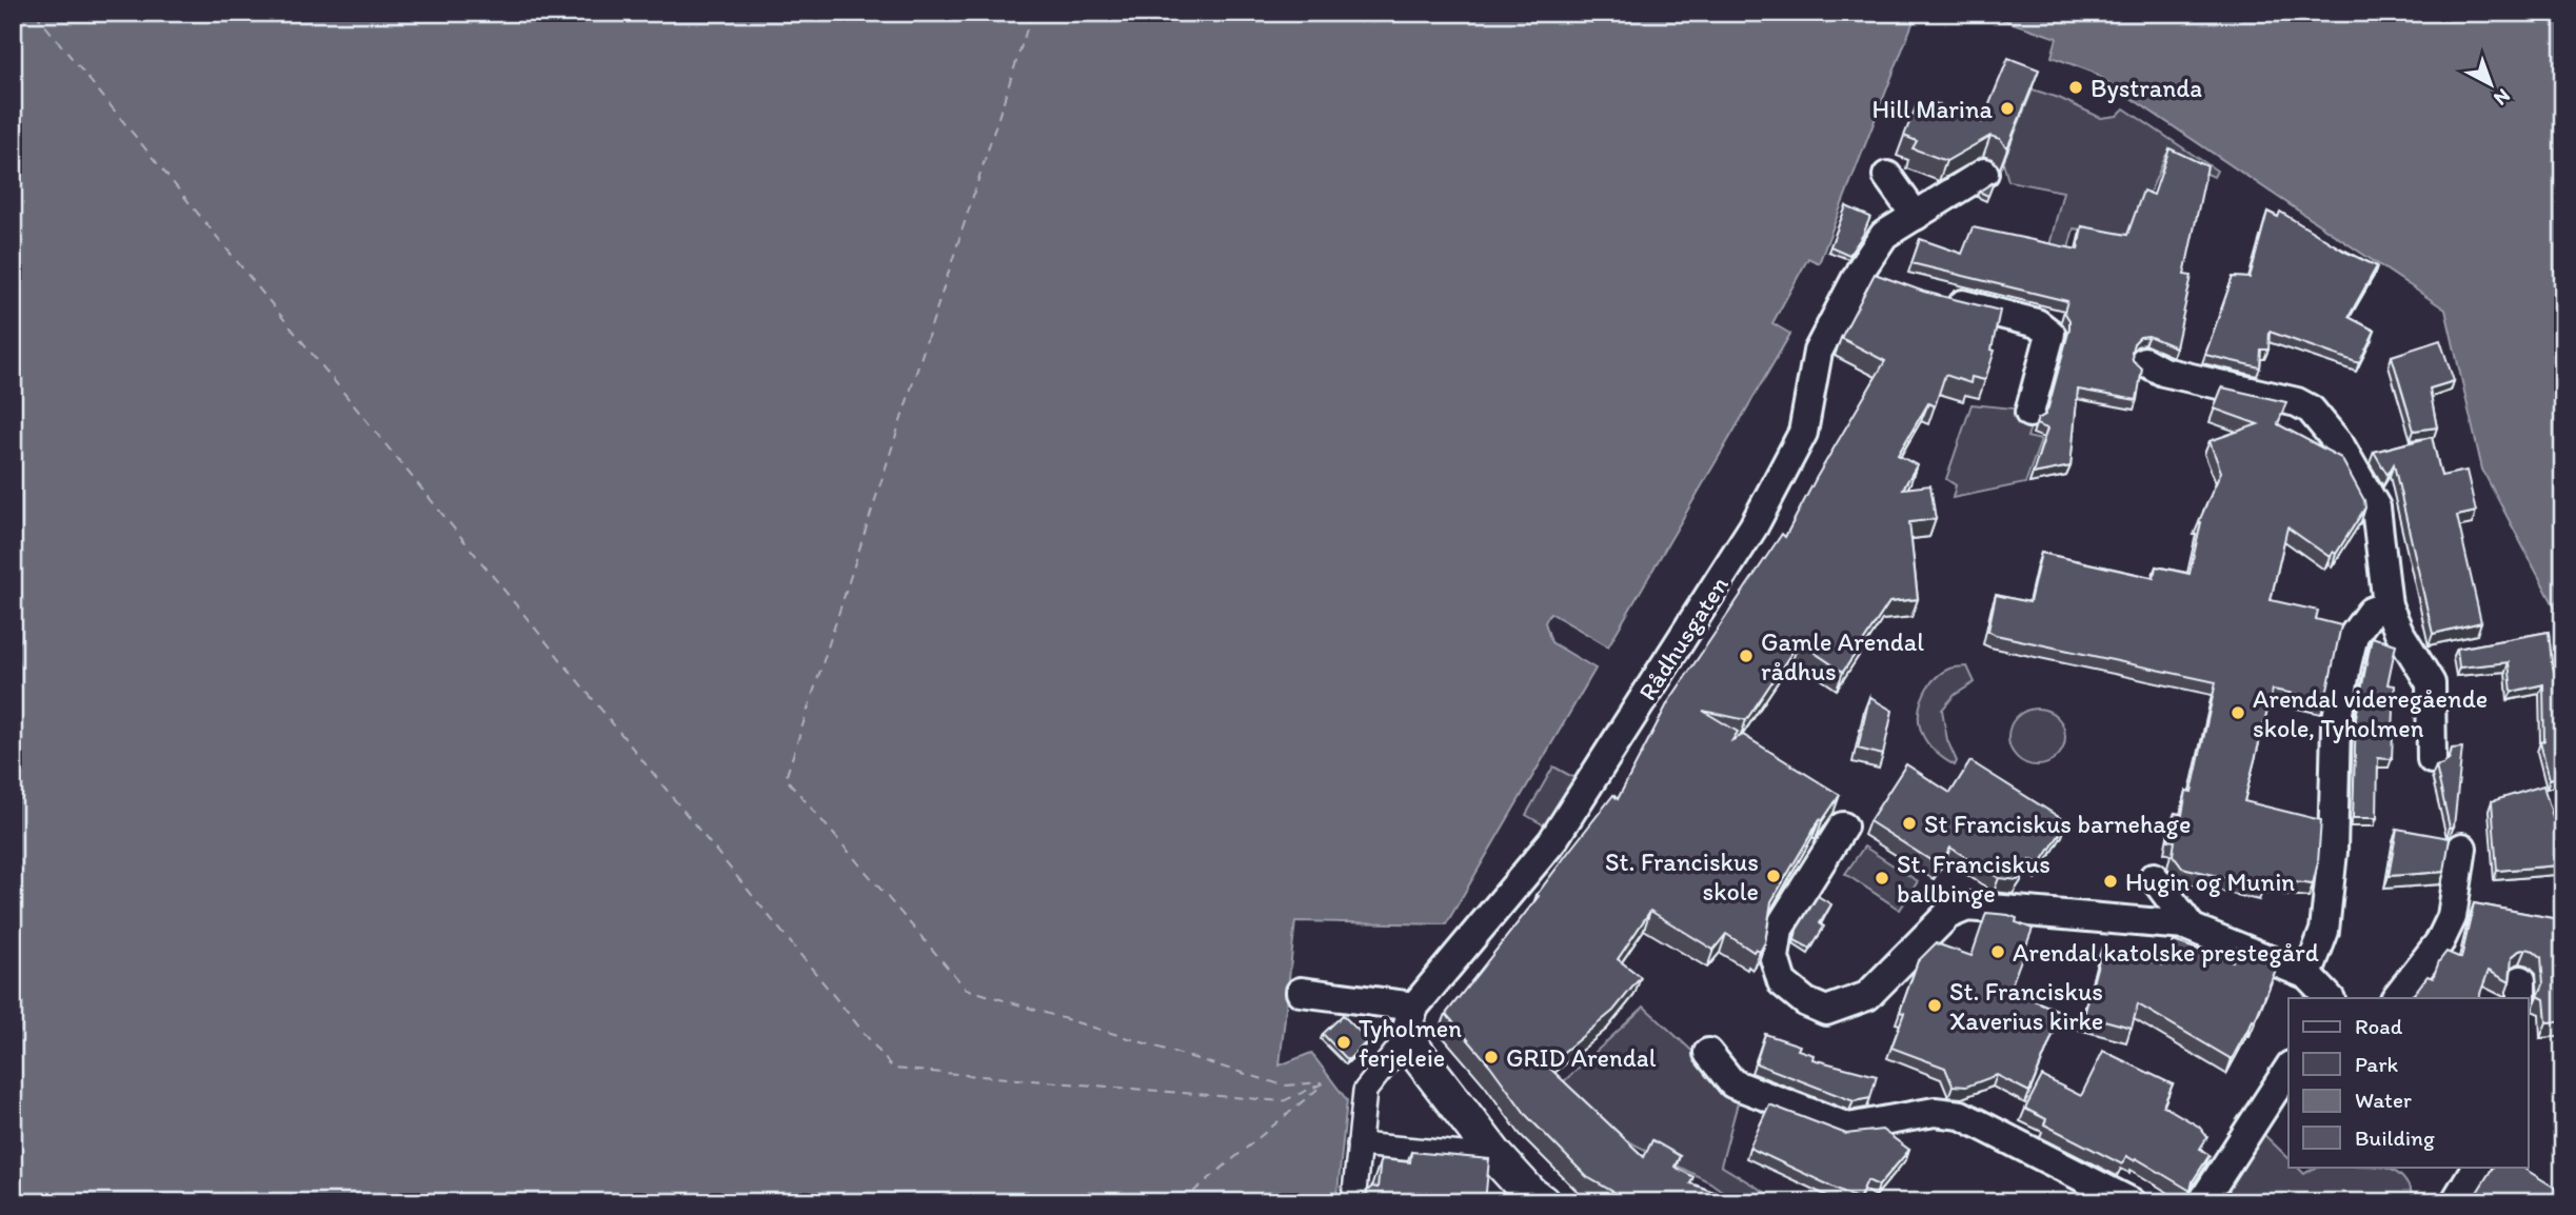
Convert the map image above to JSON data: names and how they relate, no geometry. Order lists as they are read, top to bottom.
{
  "streets": {
    "street": ["Rådhusgaten"]
  },
  "places": [
    "Bystranda",
    "Hill Marina",
    "Gamle Arendal rådhus",
    "Arendal videregående skole, Tyholmen",
    "St Franciskus barnehage",
    "St. Franciskus skole",
    "St. Franciskus ballbinge",
    "Hugin og Munin",
    "Arendal katolske prestegård",
    "St. Franciskus Xaverius kirke",
    "Tyholmen ferjeleie",
    "GRID Arendal"
  ],
  "legend": [
    "Road",
    "Park",
    "Water",
    "Building"
  ],
  "north": "bottom right"
}
